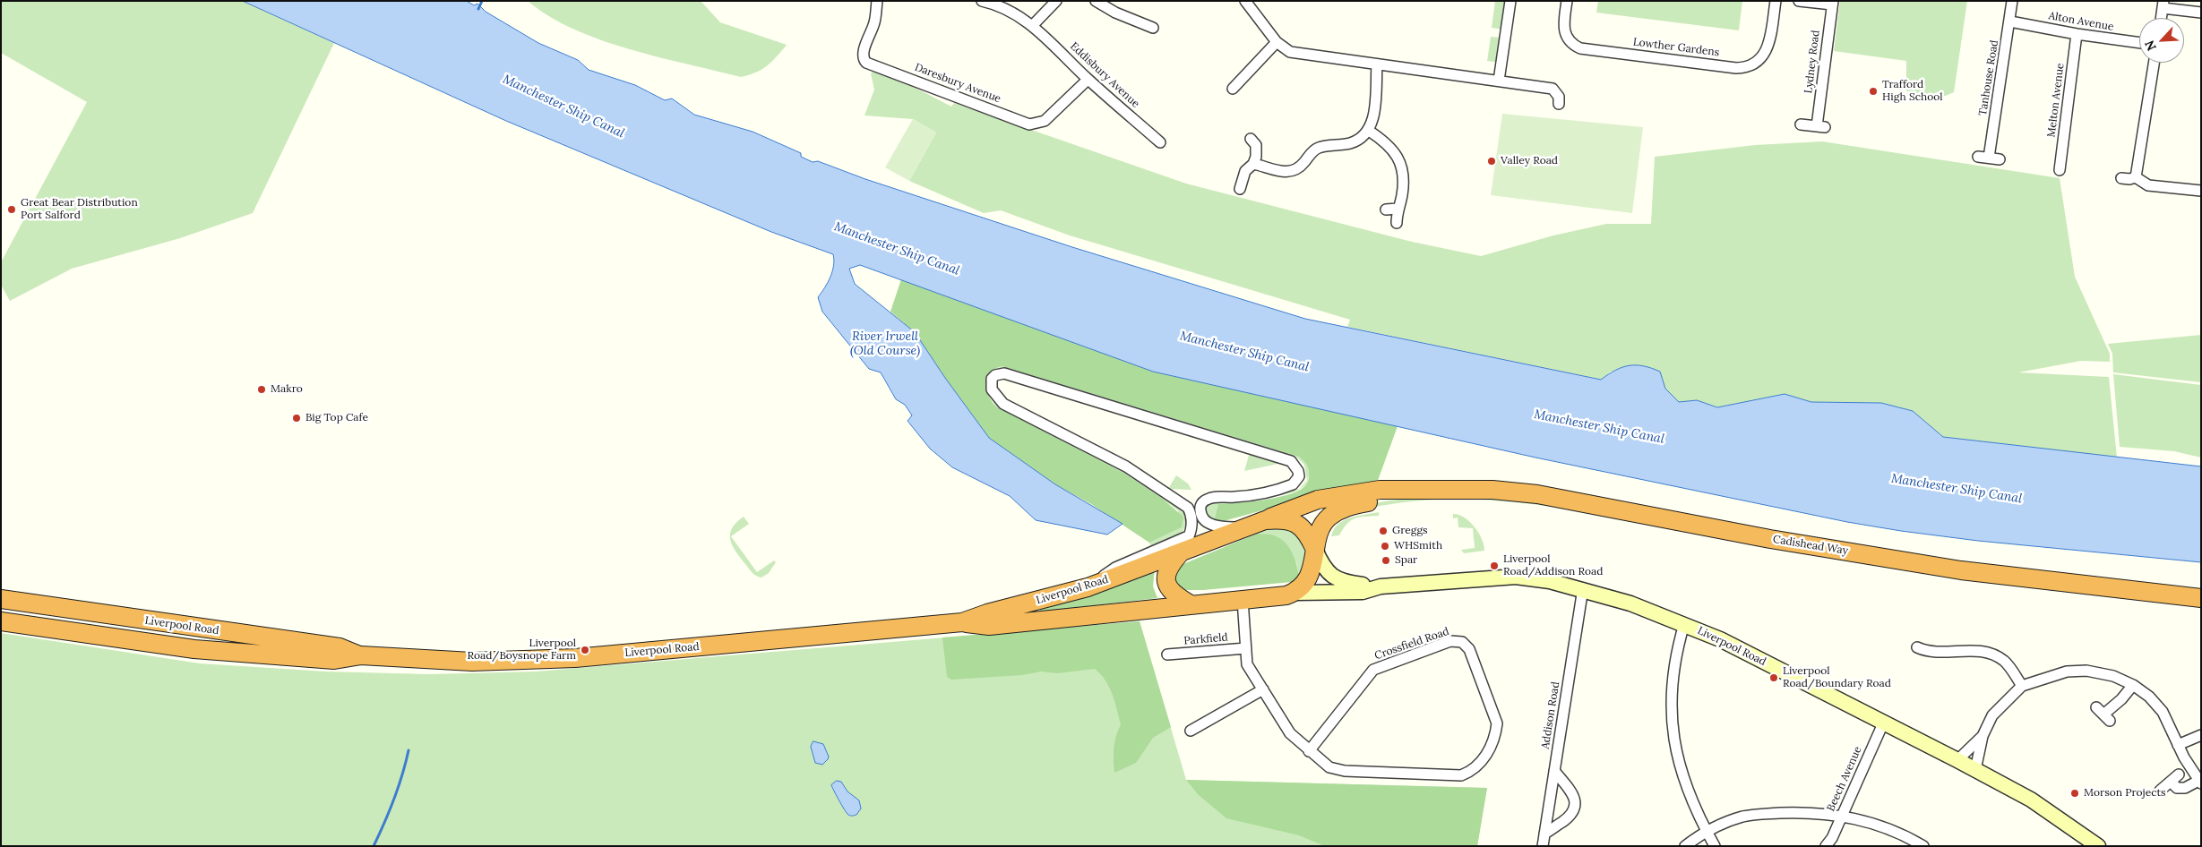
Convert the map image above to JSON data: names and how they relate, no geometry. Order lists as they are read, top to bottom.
{
  "streets": {
    "highway": ["Cadishead Way", "Liverpool Road"],
    "street": [
      "Alton Avenue",
      "Lowther Gardens",
      "Lydney Road",
      "Eddisbury Avenue",
      "Tanhouse Road",
      "Daresbury Avenue",
      "Melton Avenue",
      "Parkfield",
      "Crossfield Road",
      "Addison Road",
      "Beech Avenue"
    ]
  },
  "crossings": [
    ["Alton Avenue", "Tanhouse Road"],
    ["Alton Avenue", "Melton Avenue"],
    ["Eddisbury Avenue", "Daresbury Avenue"],
    ["Cadishead Way", "Liverpool Road"],
    ["Liverpool Road", "Crossfield Road"],
    ["Liverpool Road", "Addison Road"],
    ["Liverpool Road", "Beech Avenue"],
    ["Parkfield", "Crossfield Road"]
  ],
  "water": ["Manchester Ship Canal", "River Irwell (Old Course)"],
  "places": [
    "Trafford High School",
    "Valley Road",
    "Great Bear Distribution Port Salford",
    "Makro",
    "Big Top Cafe",
    "Greggs",
    "WHSmith",
    "Spar",
    "Liverpool Road/Addison Road",
    "Liverpool Road/Boysnope Farm",
    "Liverpool Road/Boundary Road",
    "Morson Projects"
  ],
  "north": "bottom left"
}
